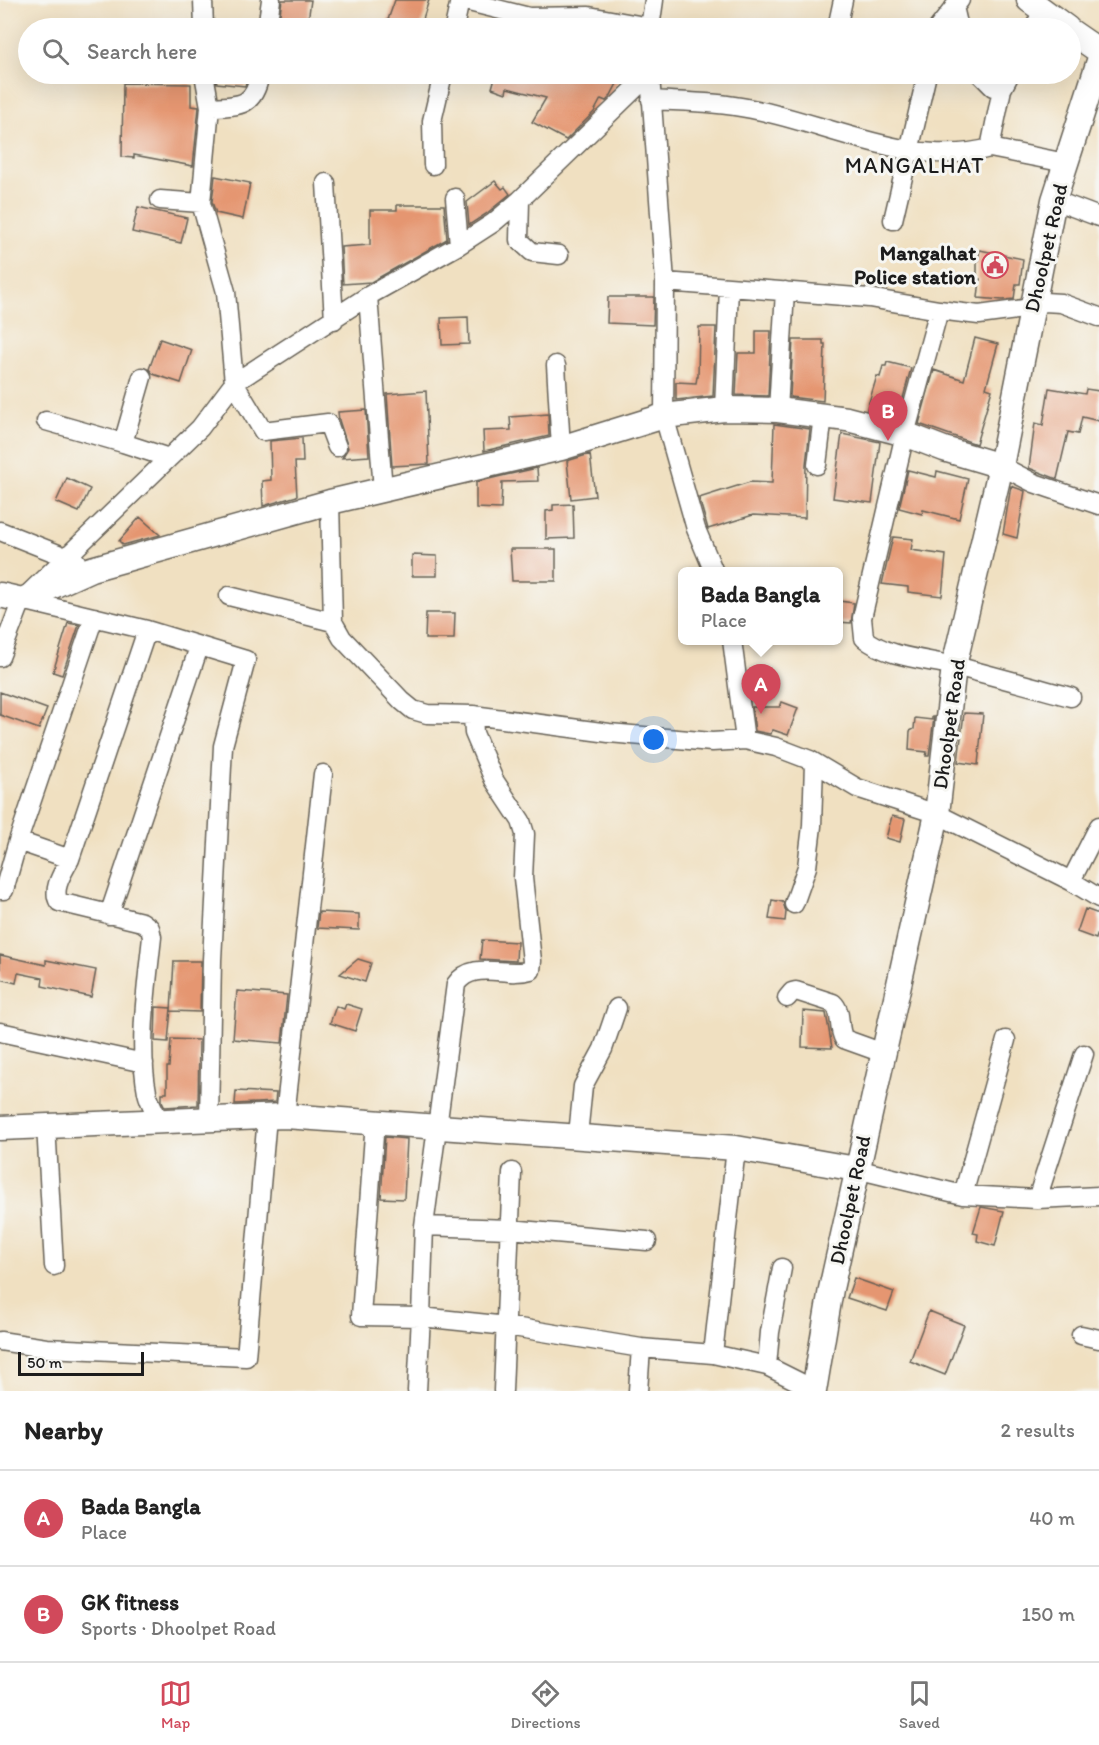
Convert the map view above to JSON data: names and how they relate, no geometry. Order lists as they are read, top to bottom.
{
  "streets": {
    "street": ["Dhoolpet Road"]
  },
  "districts": ["MANGALHAT"],
  "places": {
    "public building": ["Mangalhat Police station"]
  },
  "scale_bar": "50 m",
  "page": {
    "search": "Search here",
    "pins": ["B", "A"],
    "popup": ["Bada Bangla", "Place"],
    "scale": "50 m",
    "heading": ["Nearby", "2 results"],
    "list": [
      {
        "mark": "A",
        "name": "Bada Bangla",
        "note": "Place",
        "value": "40 m"
      },
      {
        "mark": "B",
        "name": "GK fitness",
        "note": "Sports · Dhoolpet Road",
        "value": "150 m"
      }
    ],
    "nav": ["Map", "Directions", "Saved"]
  }
}
